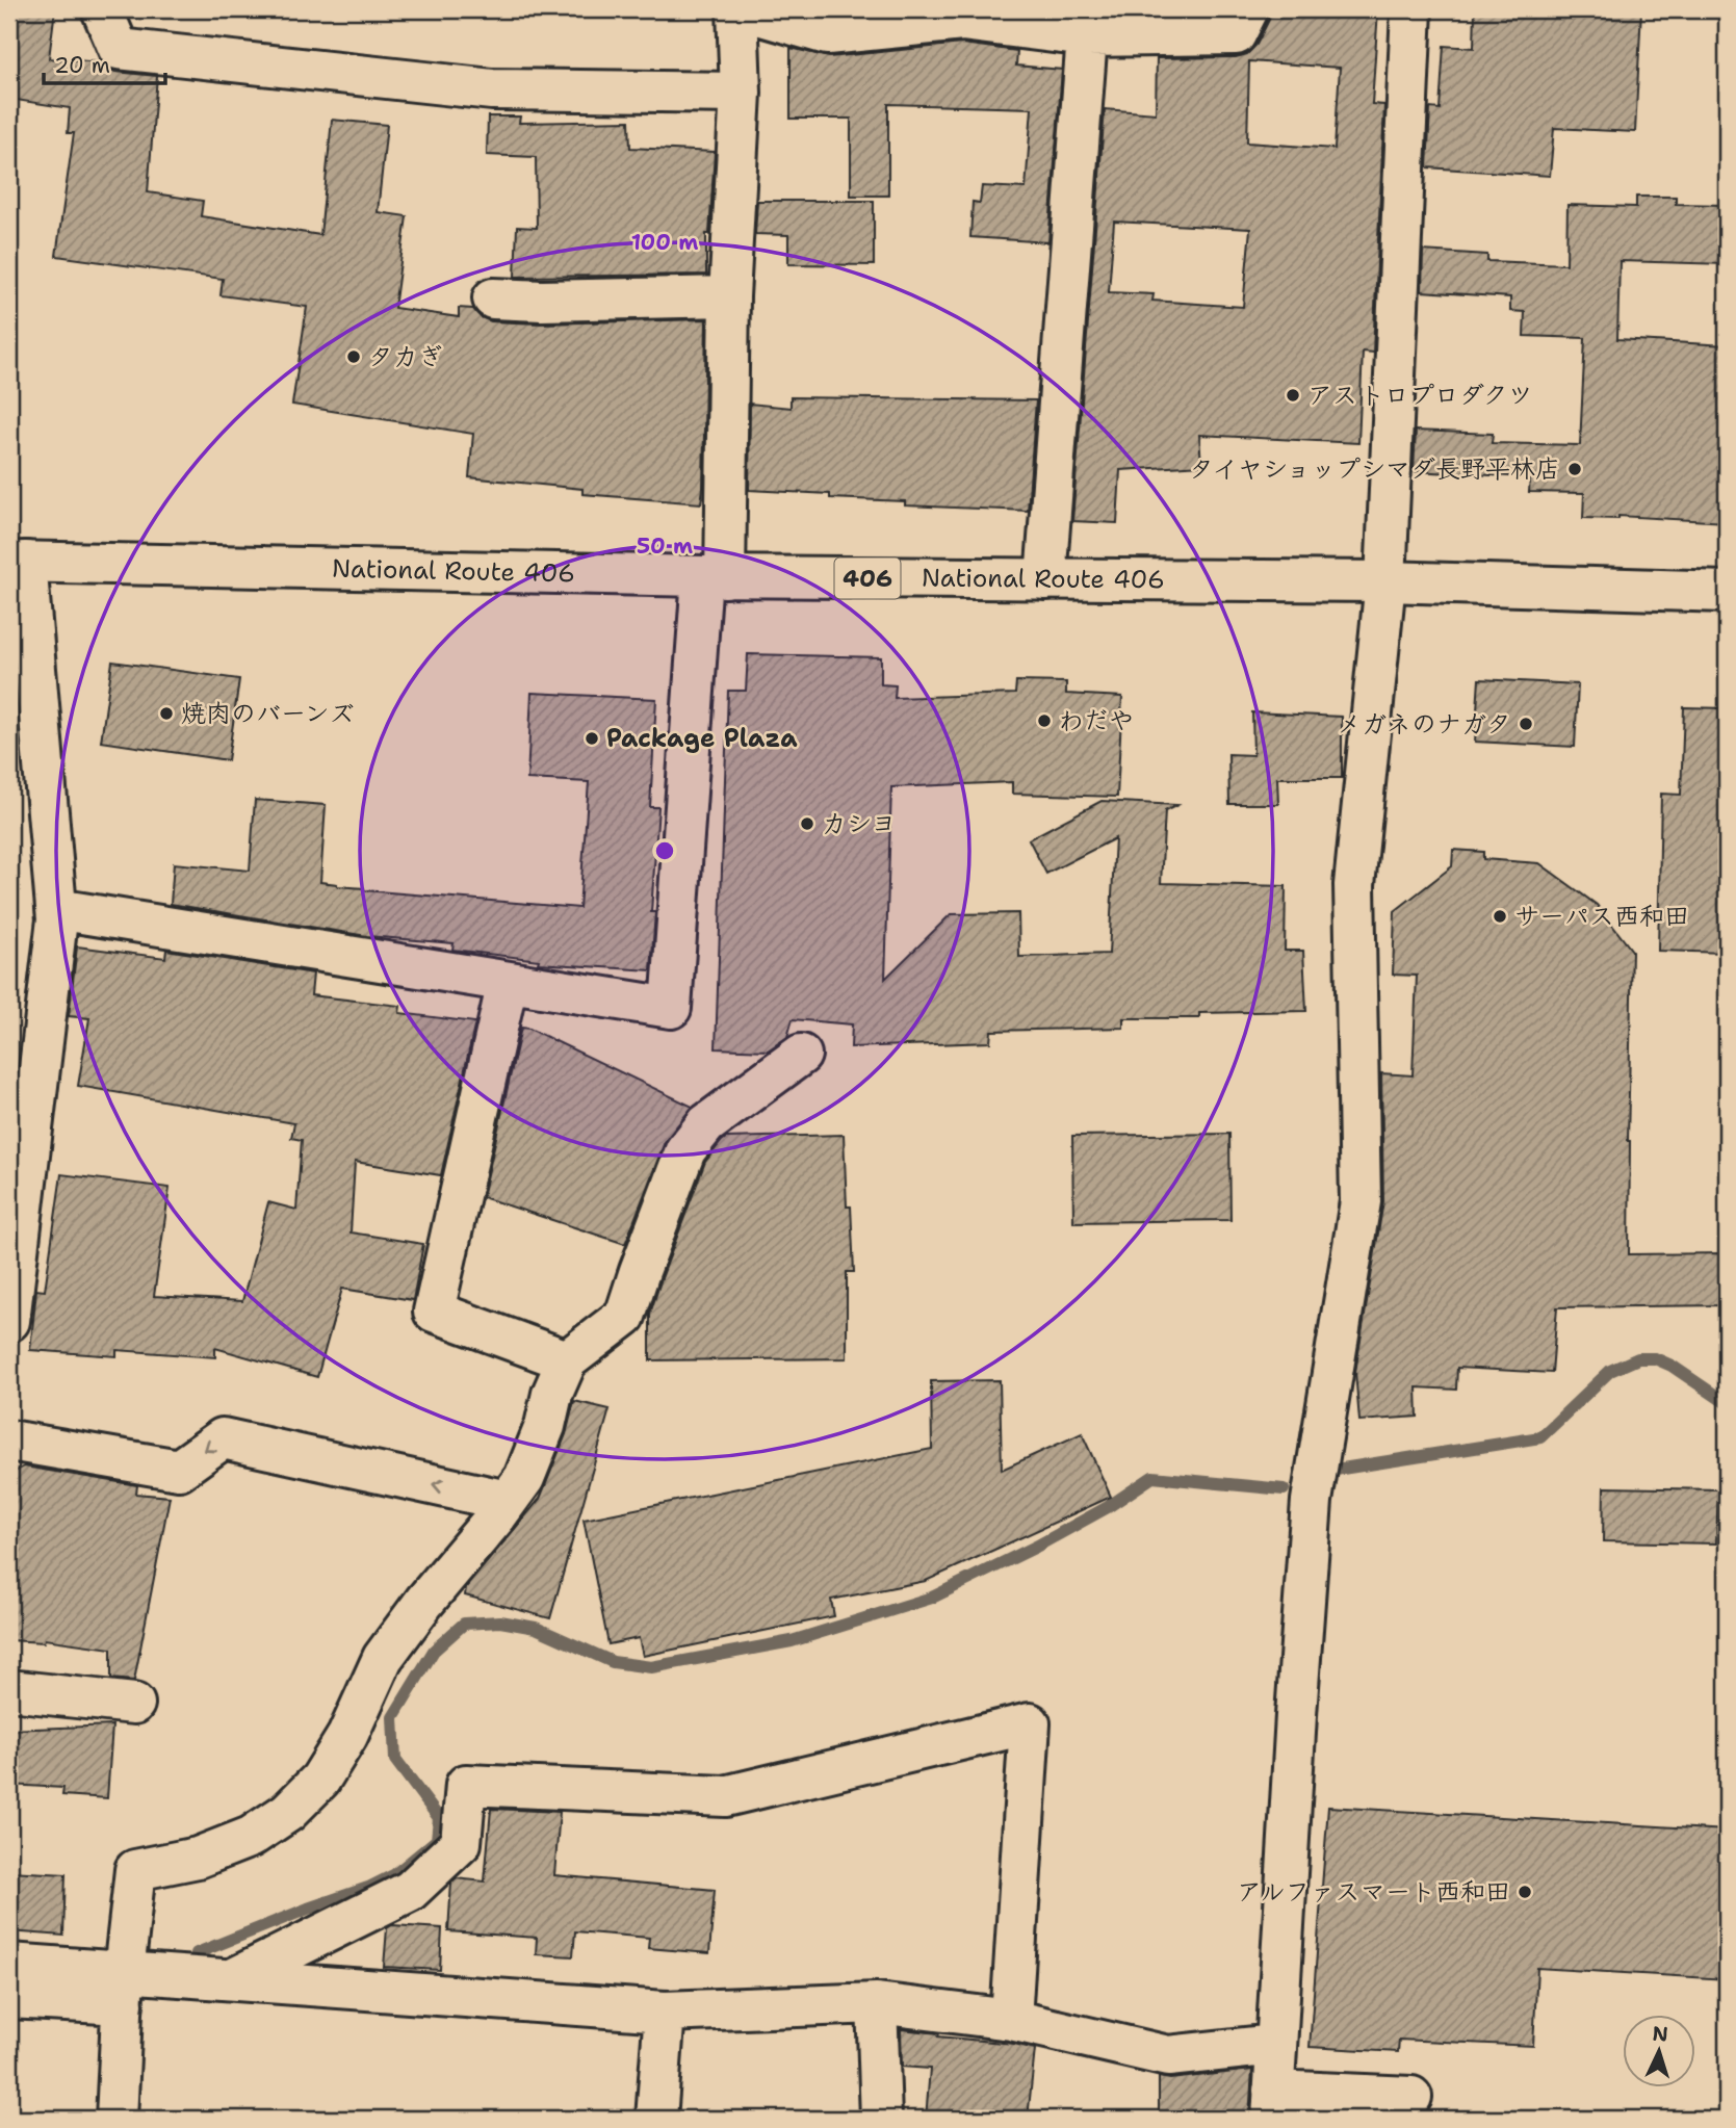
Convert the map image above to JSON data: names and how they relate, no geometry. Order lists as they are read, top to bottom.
{
  "streets": {
    "main road": ["National Route 406", "406"]
  },
  "places": [
    "タカぎ",
    "アストロプロダクツ",
    "タイヤショップシマダ長野平林店",
    "焼肉のバーンズ",
    "わだや",
    "メガネのナガタ",
    "Package Plaza",
    "カシヨ",
    "サーパス西和田",
    "アルファスマート西和田"
  ],
  "scale_bar": "20 m",
  "north": "top",
  "rings": ["100 m", "50 m"]
}
